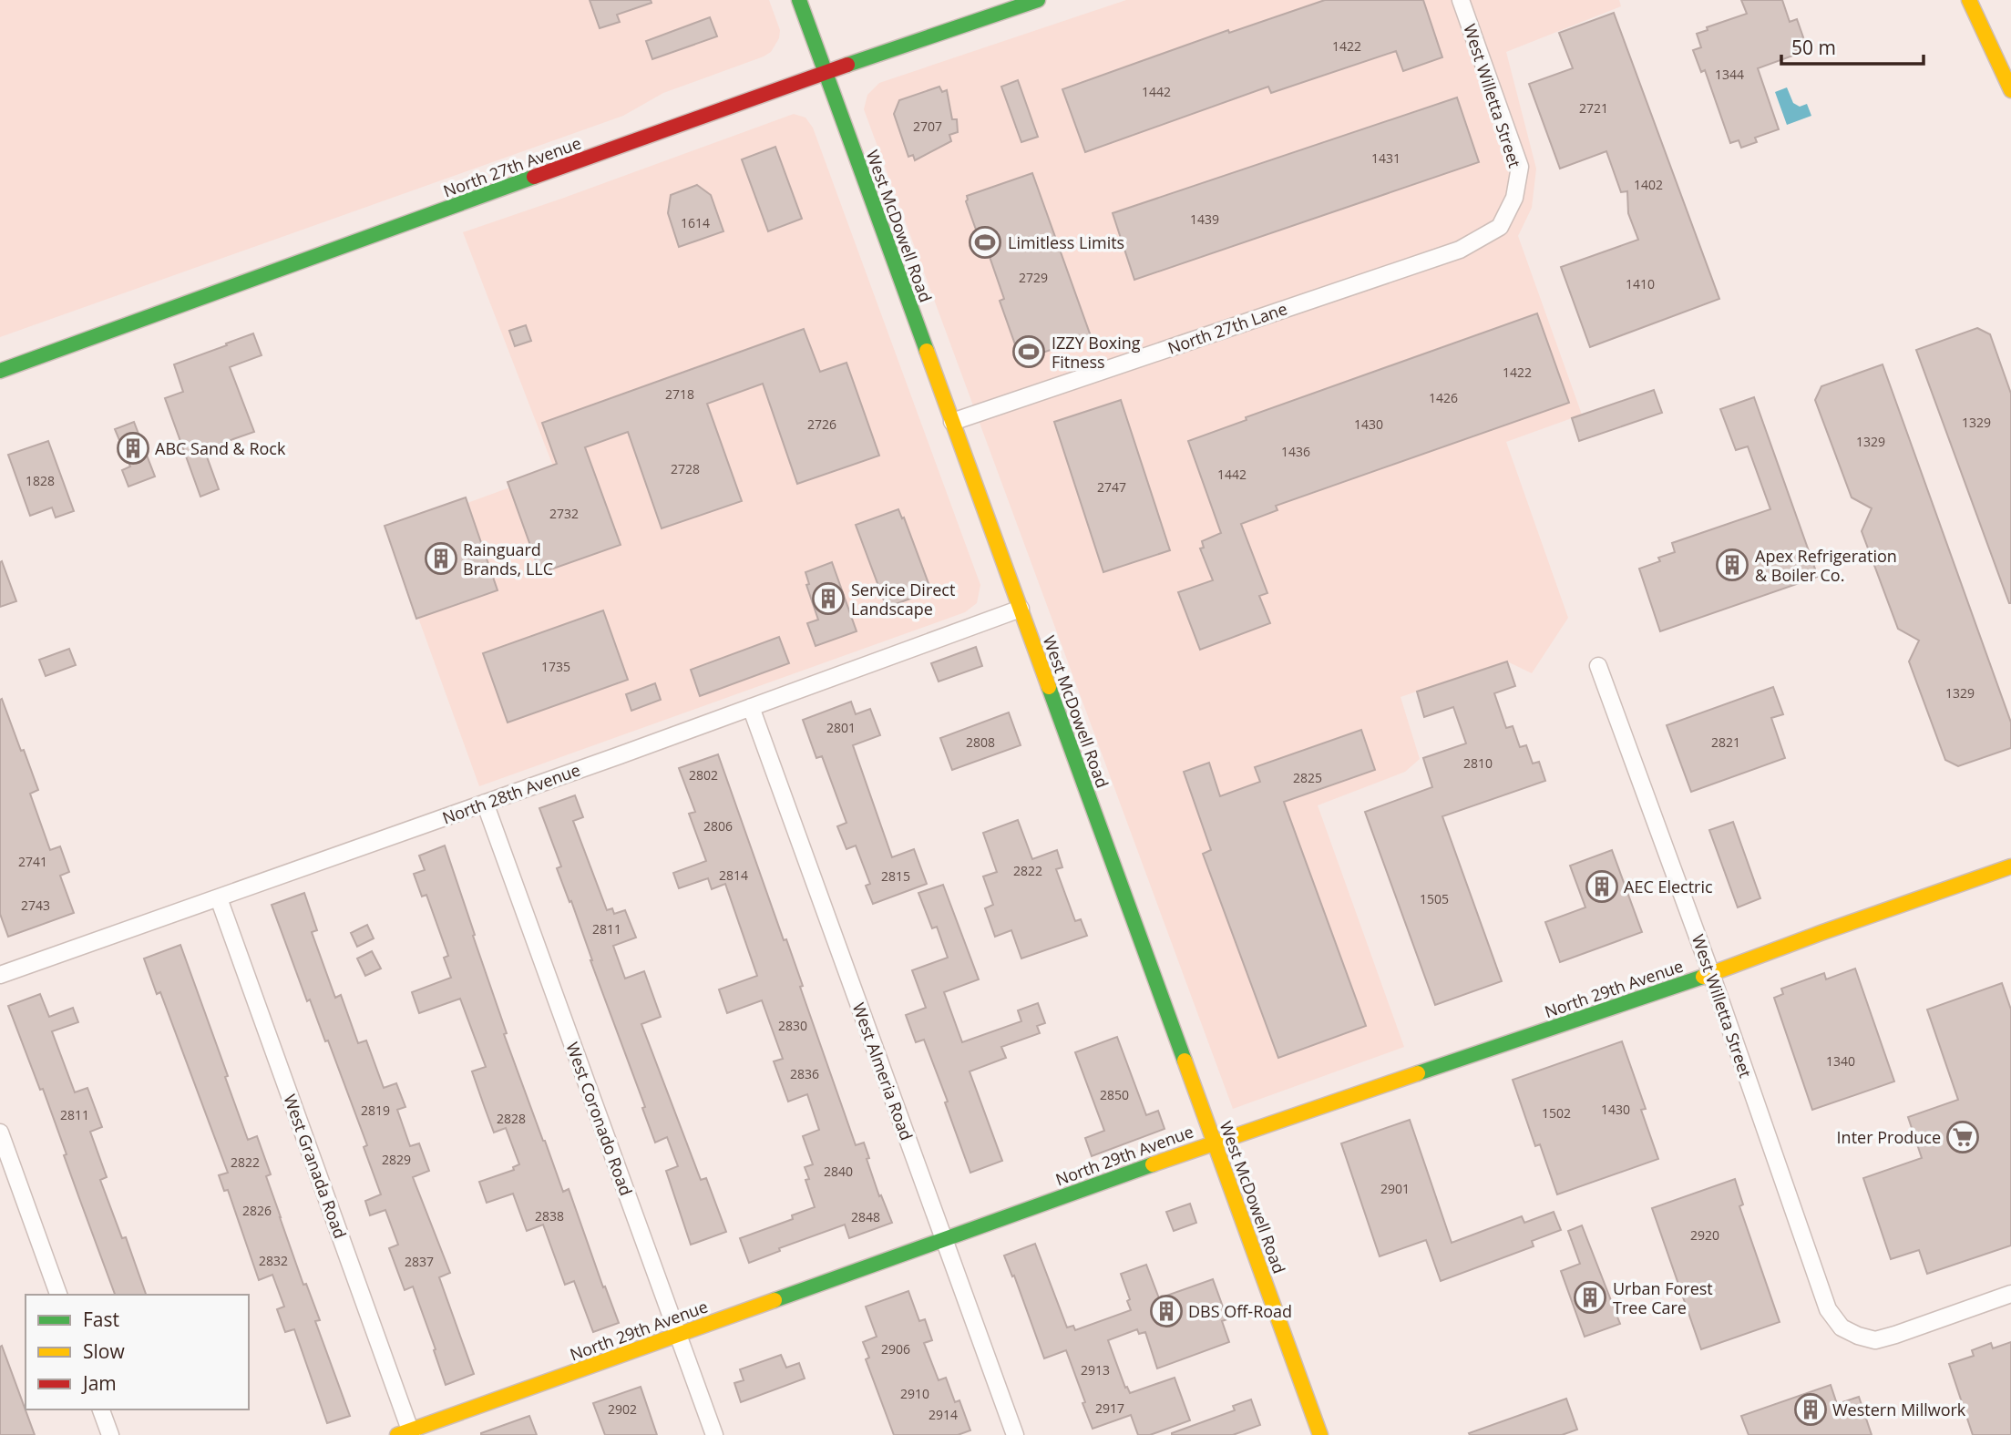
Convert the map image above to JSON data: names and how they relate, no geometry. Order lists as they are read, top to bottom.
{
  "streets": {
    "main road": ["North 27th Avenue", "West McDowell Road", "North 29th Avenue"],
    "street": [
      "West Willetta Street",
      "North 27th Lane",
      "North 28th Avenue",
      "West Almeria Road",
      "West Coronado Road",
      "West Granada Road"
    ]
  },
  "crossings": [
    ["West Willetta Street", "North 27th Lane"],
    ["West Willetta Street", "North 29th Avenue"],
    ["North 27th Avenue", "West McDowell Road"],
    ["West McDowell Road", "North 27th Lane"],
    ["West McDowell Road", "North 28th Avenue"],
    ["West McDowell Road", "North 29th Avenue"],
    ["North 28th Avenue", "West Almeria Road"],
    ["North 28th Avenue", "West Coronado Road"],
    ["North 28th Avenue", "West Granada Road"],
    ["North 29th Avenue", "West Almeria Road"],
    ["North 29th Avenue", "West Coronado Road"],
    ["North 29th Avenue", "West Granada Road"]
  ],
  "places": {
    "sports": ["Limitless Limits", "IZZY Boxing Fitness"],
    "building": [
      "ABC Sand & Rock",
      "Rainguard Brands, LLC",
      "Apex Refrigeration & Boiler Co.",
      "Service Direct Landscape",
      "AEC Electric",
      "Urban Forest Tree Care",
      "DBS Off-Road",
      "Western Millwork"
    ],
    "supermarket": ["Inter Produce"]
  },
  "house_numbers": [
    "1422",
    "1344",
    "1442",
    "2721",
    "2707",
    "1431",
    "1402",
    "1439",
    "1614",
    "2729",
    "1410",
    "1422",
    "2718",
    "1426",
    "1329",
    "2726",
    "1430",
    "1329",
    "1436",
    "2728",
    "1442",
    "1828",
    "2747",
    "2732",
    "1735",
    "1329",
    "2801",
    "2808",
    "2821",
    "2810",
    "2802",
    "2825",
    "2806",
    "2741",
    "2822",
    "2814",
    "2815",
    "1505",
    "2743",
    "2811",
    "2830",
    "1340",
    "2836",
    "2850",
    "1430",
    "2819",
    "1502",
    "2811",
    "2828",
    "2829",
    "2822",
    "2840",
    "2901",
    "2826",
    "2838",
    "2848",
    "2920",
    "2832",
    "2837",
    "2906",
    "2913",
    "2910",
    "2917",
    "2902",
    "2914"
  ],
  "legend": ["Fast", "Slow", "Jam"],
  "scale_bar": "50 m"
}
